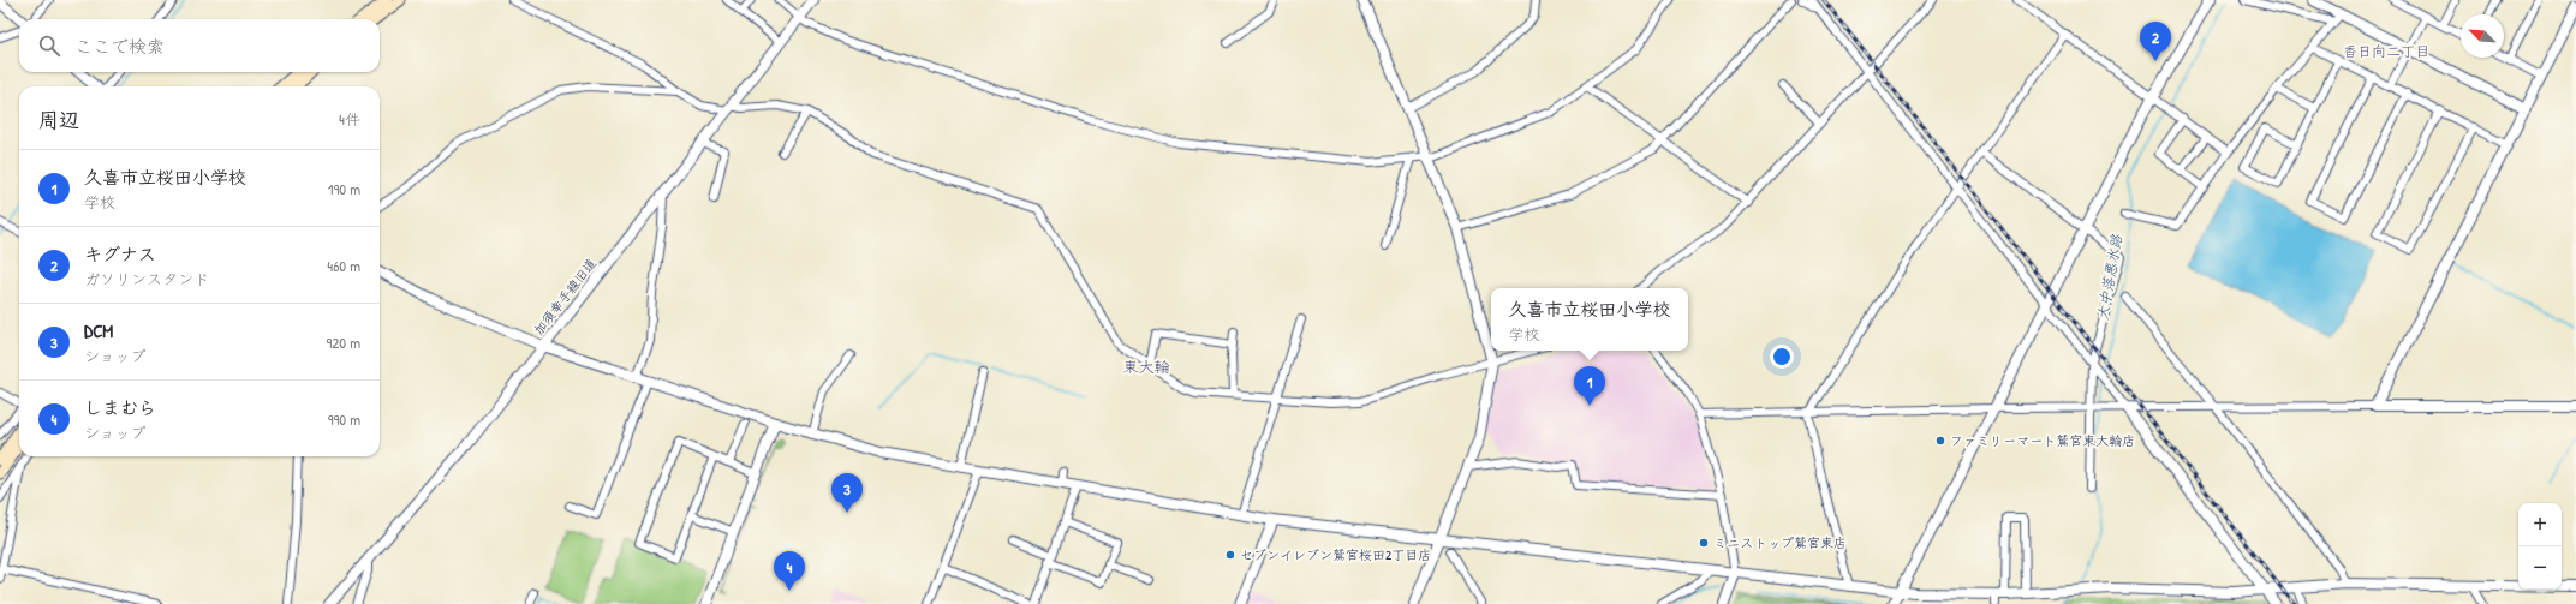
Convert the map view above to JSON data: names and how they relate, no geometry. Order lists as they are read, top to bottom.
{
  "streets": {
    "street": ["加須幸手線旧道"]
  },
  "districts": ["香日向二丁目", "東大輪"],
  "water": ["大中落悪水路"],
  "places": ["ファミリーマート鷲宮東大輪店", "ミニストップ鷲宮東店", "セブンイレブン鷲宮桜田2丁目店"],
  "north": "top left",
  "page": {
    "search": "ここで検索",
    "pins": [
      "2",
      "1",
      "3",
      "4"
    ],
    "heading": ["周辺", "4件"],
    "list": [
      {
        "mark": "1",
        "name": "久喜市立桜田小学校",
        "note": "学校",
        "value": "190 m"
      },
      {
        "mark": "2",
        "name": "キグナス",
        "note": "ガソリンスタンド",
        "value": "460 m"
      },
      {
        "mark": "3",
        "name": "DCM",
        "note": "ショップ",
        "value": "920 m"
      },
      {
        "mark": "4",
        "name": "しまむら",
        "note": "ショップ",
        "value": "990 m"
      }
    ],
    "popup": ["久喜市立桜田小学校", "学校"],
    "map_buttons": ["+", "−"]
  }
}
